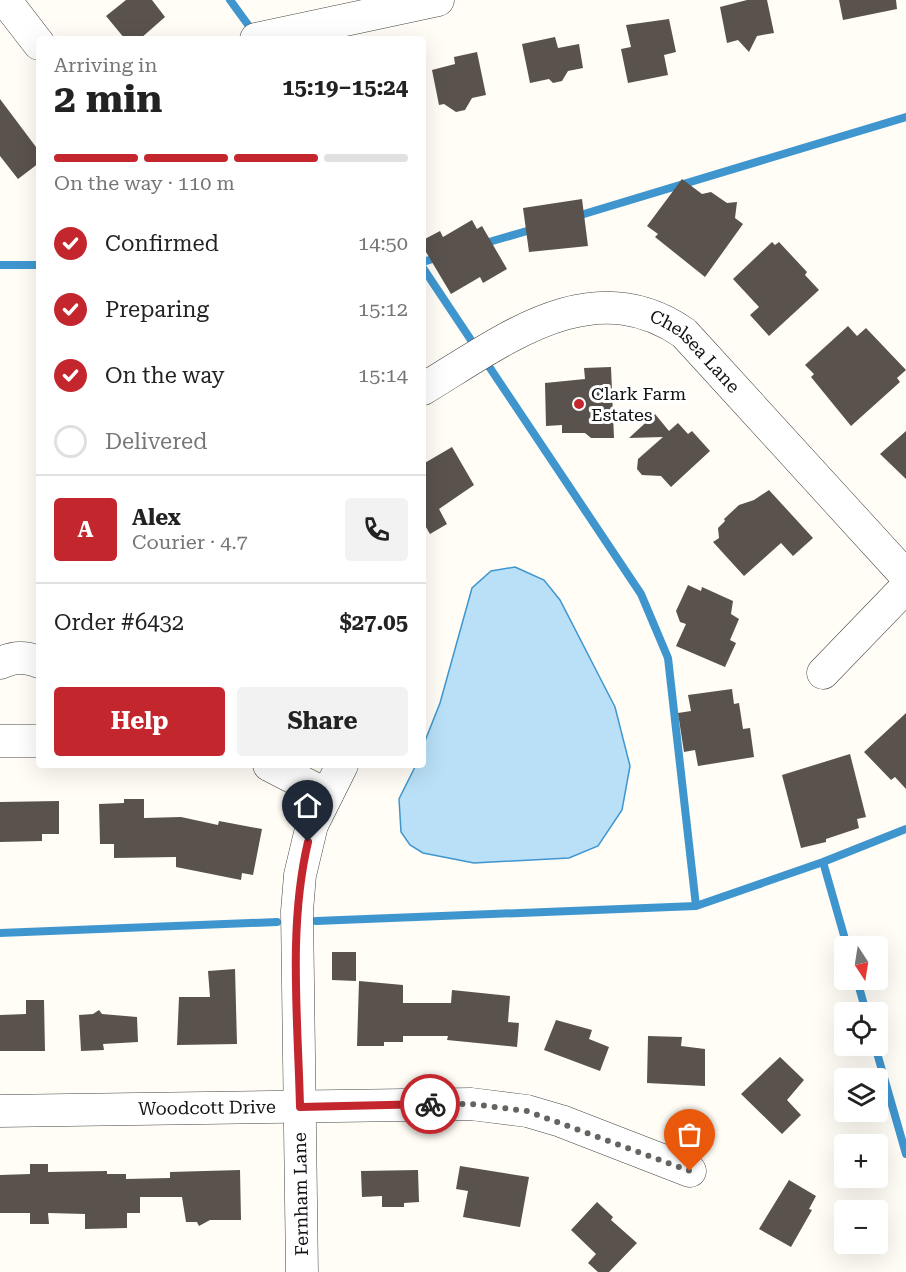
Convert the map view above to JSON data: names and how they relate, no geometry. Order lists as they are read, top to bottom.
{
  "streets": {
    "street": ["Chelsea Lane", "Woodcott Drive", "Fernham Lane"]
  },
  "crossings": [
    ["Woodcott Drive", "Fernham Lane"]
  ],
  "places": ["Clark Farm Estates"],
  "north": "bottom",
  "page": {
    "heading": ["2 min", "Arriving in", "15:19–15:24"],
    "panel": [
      "Alex",
      "Courier · 4.7",
      "Order #6432",
      "$27.05"
    ],
    "bar": "On the way · 110 m",
    "list": [
      ["Confirmed", "14:50"],
      ["Preparing", "15:12"],
      ["On the way", "15:14"],
      "Delivered"
    ],
    "round": "A",
    "buttons": ["Help", "Share"],
    "map_buttons": ["+", "−"]
  }
}
